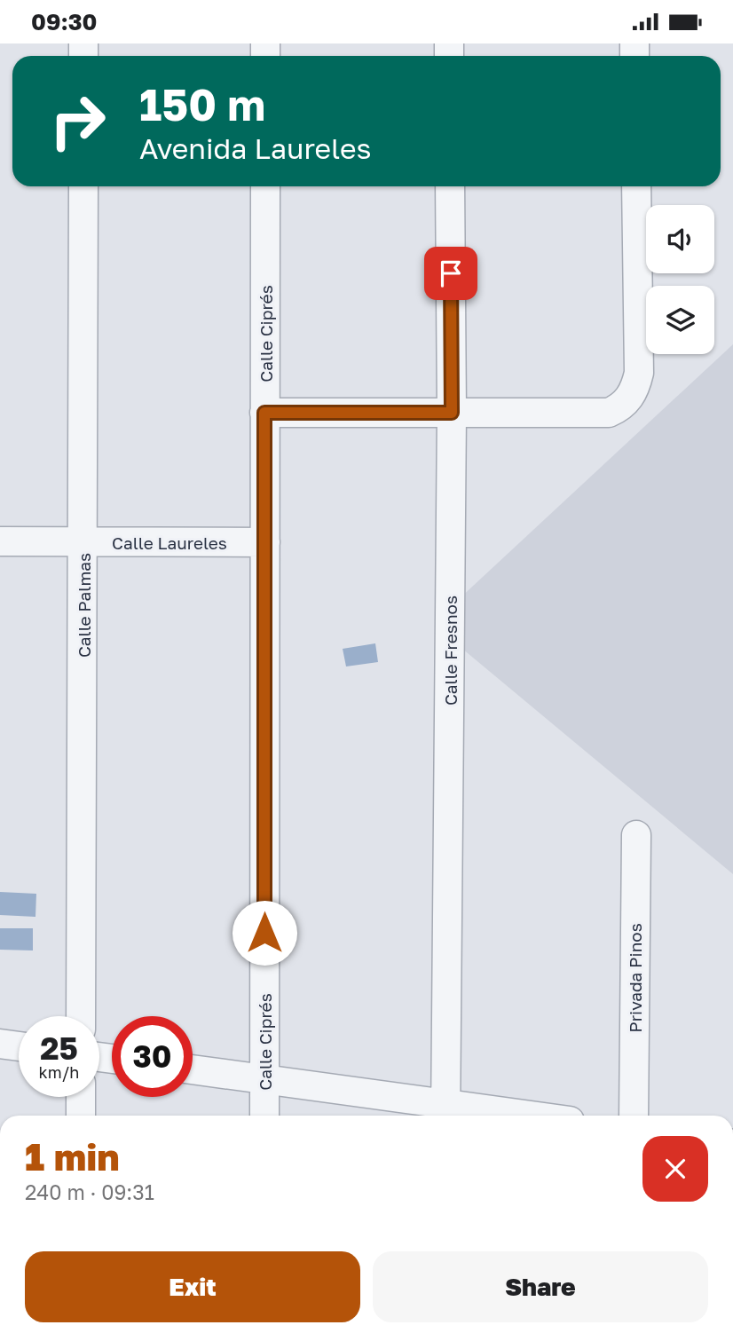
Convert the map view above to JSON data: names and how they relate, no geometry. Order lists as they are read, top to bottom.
{
  "streets": {
    "street": [
      "Calle Ciprés",
      "Calle Laureles",
      "Calle Palmas",
      "Calle Fresnos",
      "Privada Pinos"
    ]
  },
  "crossings": [
    ["Calle Ciprés", "Calle Laureles"],
    ["Calle Laureles", "Calle Palmas"]
  ],
  "page": {
    "status": "09:30",
    "turn": ["150 m", "Avenida Laureles"],
    "speed": "25 km/h",
    "limit": "30",
    "heading": ["1 min", "240 m · 09:31"],
    "buttons": ["Exit", "Share"]
  }
}
